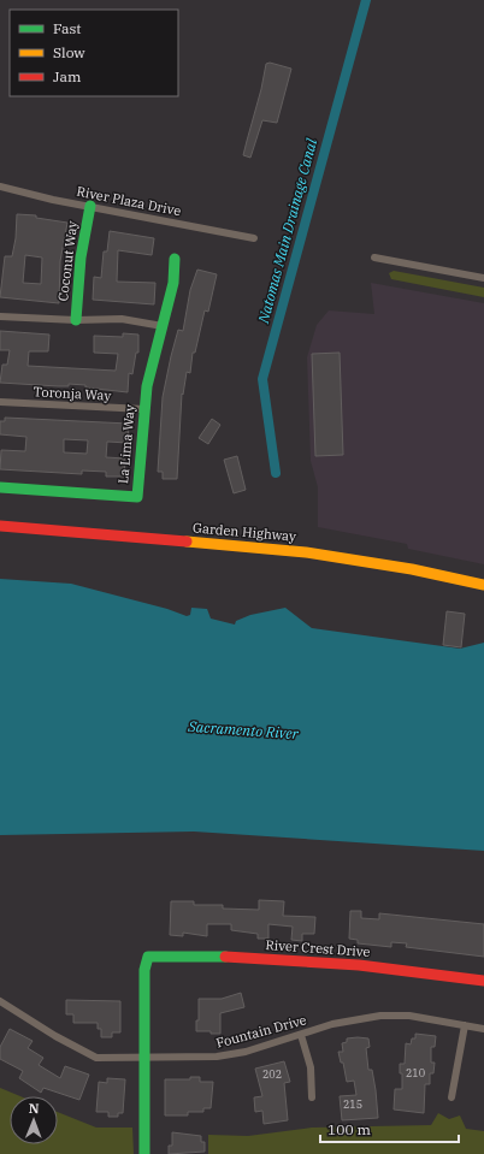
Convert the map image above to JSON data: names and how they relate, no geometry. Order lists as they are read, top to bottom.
{
  "streets": {
    "street": [
      "River Plaza Drive",
      "Coconut Way",
      "Toronja Way",
      "La Lima Way",
      "Garden Highway",
      "River Crest Drive",
      "Fountain Drive"
    ]
  },
  "crossings": [
    ["River Plaza Drive", "Coconut Way"],
    ["Toronja Way", "La Lima Way"],
    ["River Crest Drive", "Fountain Drive"]
  ],
  "water": ["Natomas Main Drainage Canal", "Sacramento River"],
  "house_numbers": ["210", "202", "215"],
  "legend": ["Fast", "Slow", "Jam"],
  "scale_bar": "100 m",
  "north": "top"
}
